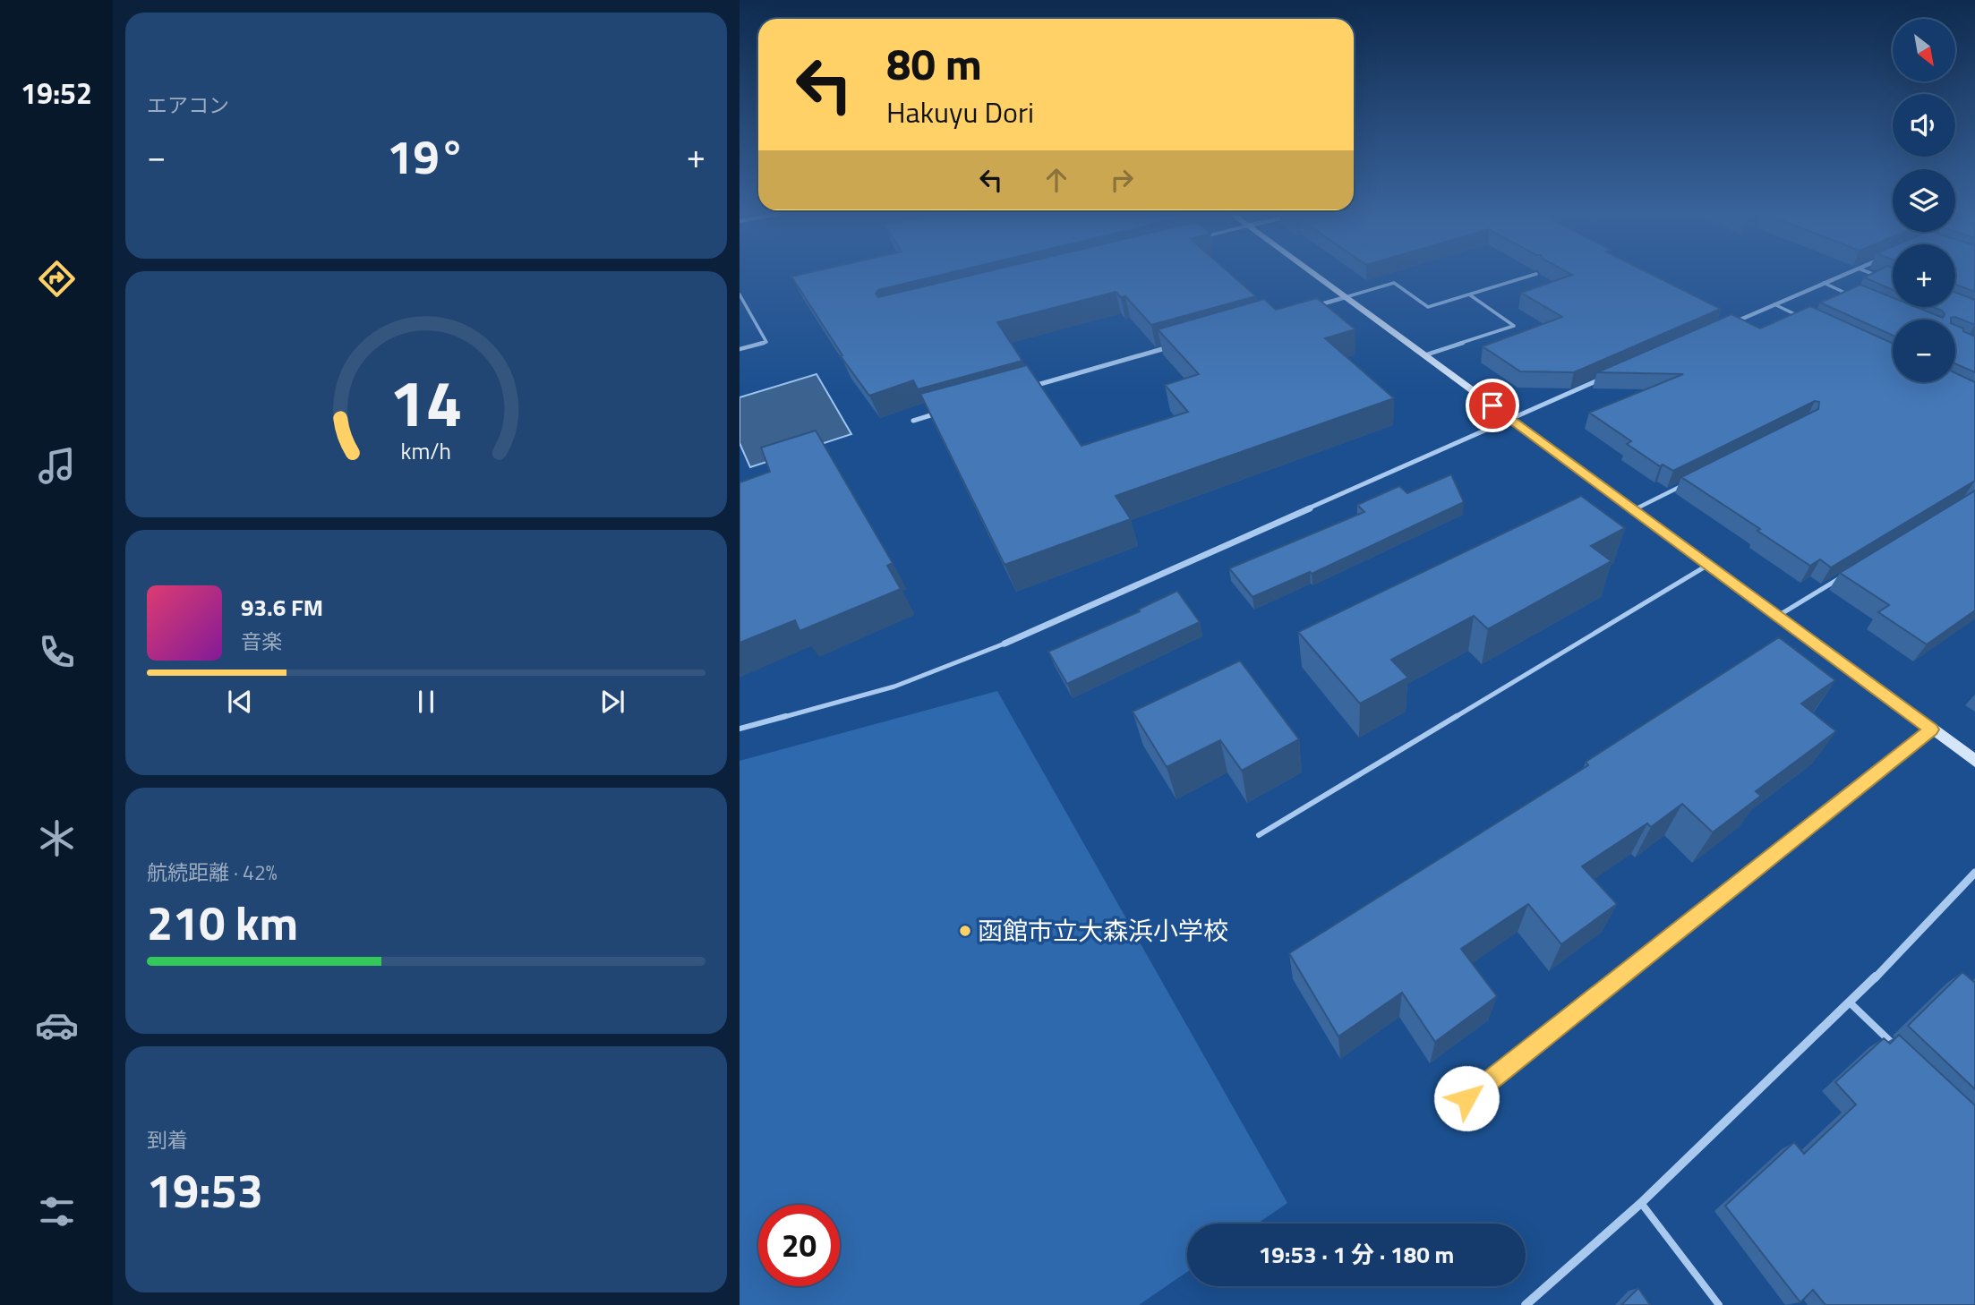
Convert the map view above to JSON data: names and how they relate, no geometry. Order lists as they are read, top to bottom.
{
  "places": ["函館市立大森浜小学校"],
  "north": "bottom right",
  "page": {
    "tabs": "19:52",
    "tile": [
      "エアコン",
      ["航続距離 · 42%", "210 km"],
      ["到着", "19:53"]
    ],
    "map_buttons": ["+", "−"],
    "turn": ["80 m", "Hakuyu Dori"],
    "heat": ["−", "19°", "+"],
    "song": ["93.6 FM", "音楽"],
    "limit": "20",
    "trip": "19:53 · 1 分 · 180 m",
    "gauge": ["14", "km/h"]
  }
}
